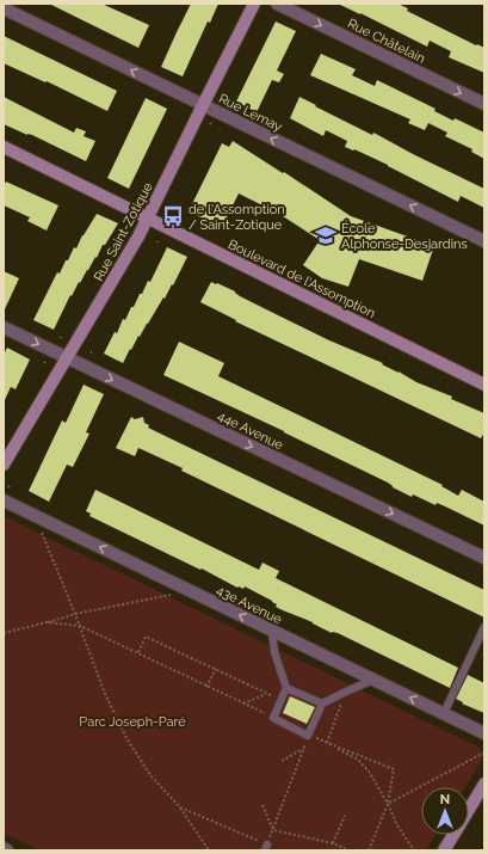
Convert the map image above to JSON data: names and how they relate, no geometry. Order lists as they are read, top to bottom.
{
  "streets": {
    "street": [
      "Rue Châtelain",
      "Rue Lemay",
      "Rue Saint-Zotique",
      "Boulevard de l'Assomption",
      "44e Avenue",
      "43e Avenue"
    ]
  },
  "crossings": [
    ["Rue Lemay", "Rue Saint-Zotique"],
    ["Rue Saint-Zotique", "Boulevard de l'Assomption"],
    ["Rue Saint-Zotique", "44e Avenue"]
  ],
  "one_way": [
    "Rue Châtelain",
    "Rue Lemay",
    "44e Avenue",
    "43e Avenue"
  ],
  "parks": ["Parc Joseph-Paré"],
  "places": {
    "bus stop": ["de l'Assomption / Saint-Zotique"],
    "school or university": ["École Alphonse-Desjardins"]
  },
  "north": "top"
}
